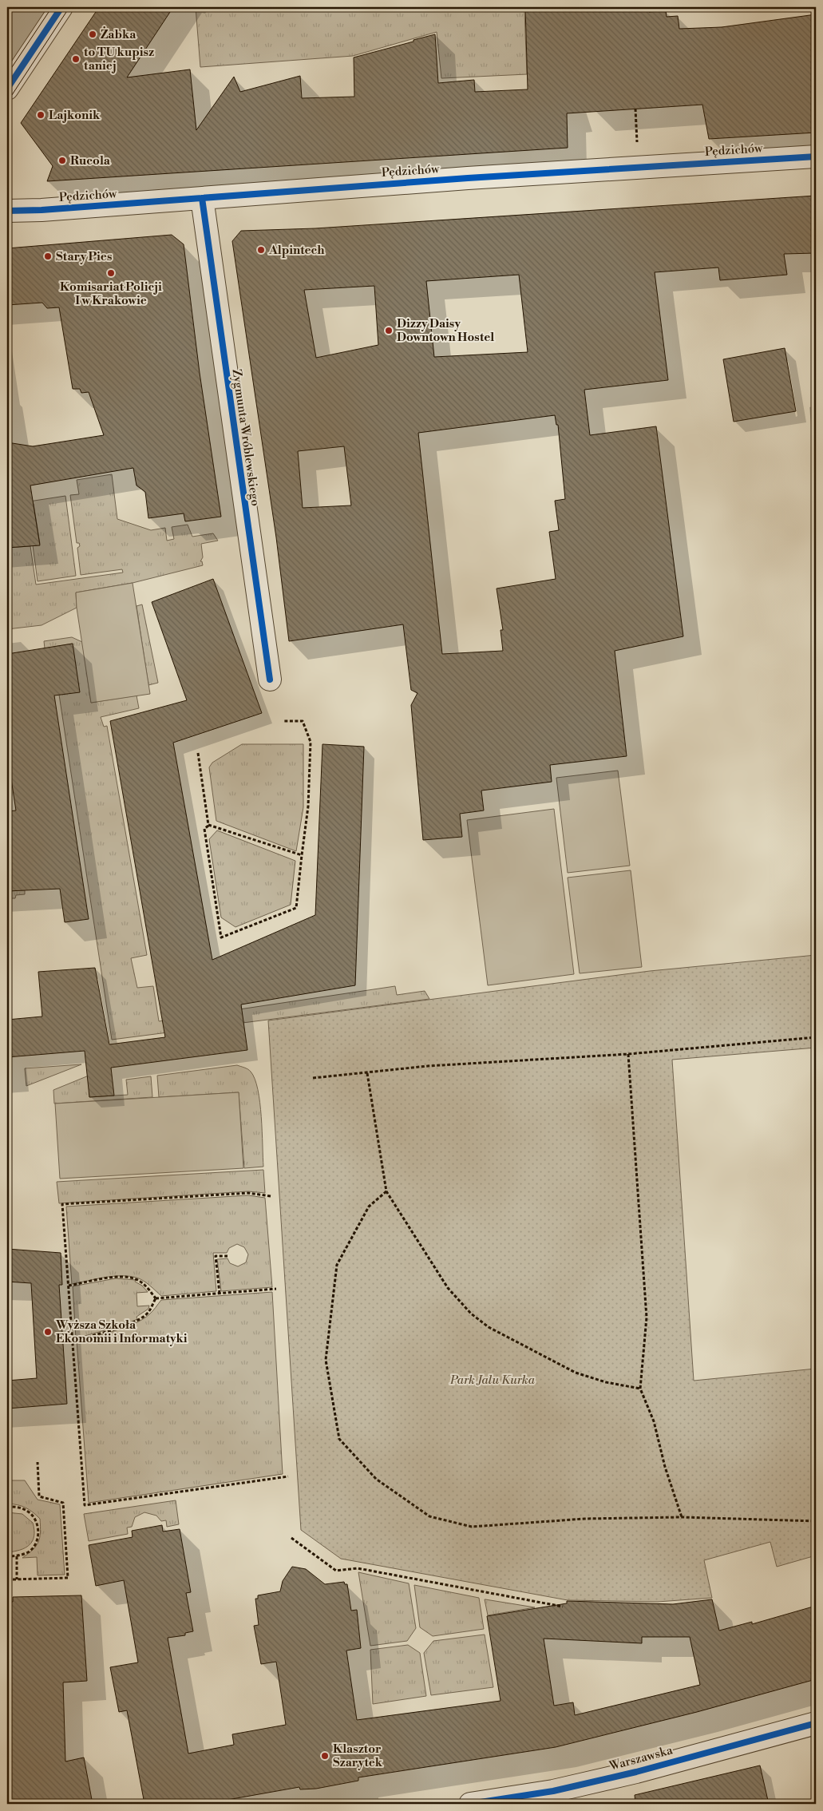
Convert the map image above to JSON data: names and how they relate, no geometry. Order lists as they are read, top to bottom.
{
  "streets": {
    "street": ["Pędzichów", "Zygmunta Wróblewskiego", "Warszawska"]
  },
  "crossings": [
    ["Pędzichów", "Zygmunta Wróblewskiego"]
  ],
  "parks": ["Park Jalu Kurka"],
  "places": [
    "Żabka",
    "to TU kupisz taniej",
    "Lajkonik",
    "Rucola",
    "Alpintech",
    "Stary Pies",
    "Komisariat Policji I w Krakowie",
    "Dizzy Daisy Downtown Hostel",
    "Wyższa Szkoła Ekonomii i Informatyki",
    "Klasztor Szarytek"
  ]
}
